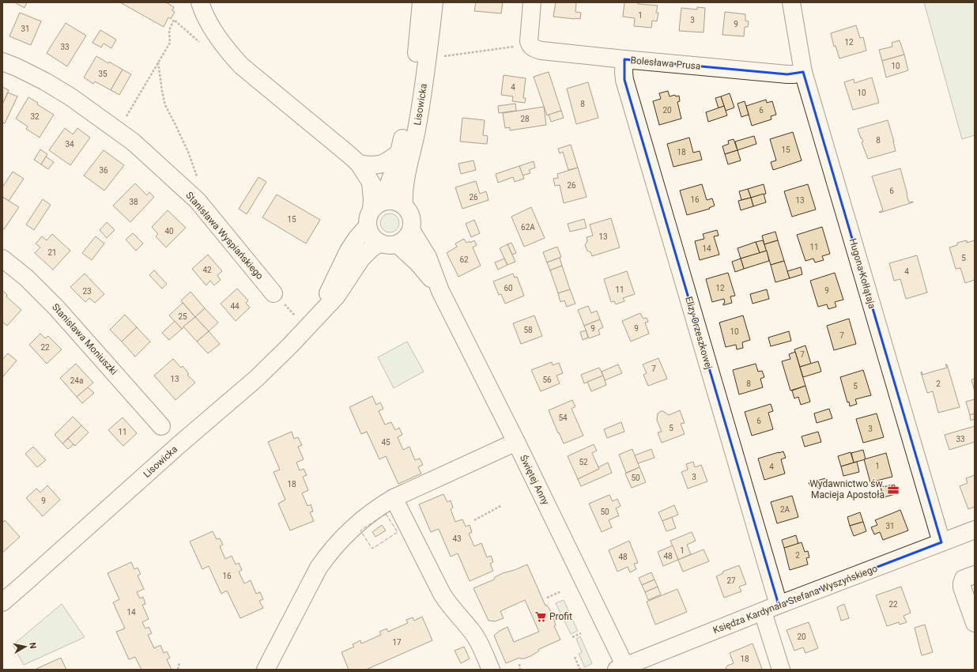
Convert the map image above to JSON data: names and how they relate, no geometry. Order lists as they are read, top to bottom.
{
  "streets": {
    "street": [
      "Bolesława Prusa",
      "Lisowicka",
      "Stanisława Wyspiańskiego",
      "Hugona Kołłątaja",
      "Elizy Orzeszkowej",
      "Stanisława Moniuszki",
      "Świętej Anny",
      "Księdza Kardynała Stefana Wyszyńskiego"
    ]
  },
  "crossings": [
    ["Bolesława Prusa", "Hugona Kołłątaja"],
    ["Bolesława Prusa", "Elizy Orzeszkowej"],
    ["Lisowicka", "Świętej Anny"],
    ["Hugona Kołłątaja", "Księdza Kardynała Stefana Wyszyńskiego"],
    ["Elizy Orzeszkowej", "Księdza Kardynała Stefana Wyszyńskiego"],
    ["Świętej Anny", "Księdza Kardynała Stefana Wyszyńskiego"]
  ],
  "places": {
    "office": ["Wydawnictwo św. Macieja Apostoła"],
    "supermarket": ["Profit"]
  },
  "house_numbers": [
    "1",
    "3",
    "9",
    "31",
    "12",
    "33",
    "10",
    "35",
    "4",
    "10",
    "8",
    "20",
    "6",
    "32",
    "28",
    "8",
    "34",
    "15",
    "18",
    "36",
    "26",
    "6",
    "26",
    "16",
    "13",
    "38",
    "15",
    "62A",
    "40",
    "13",
    "11",
    "14",
    "21",
    "5",
    "62",
    "42",
    "4",
    "60",
    "12",
    "11",
    "9",
    "23",
    "44",
    "25",
    "9",
    "9",
    "58",
    "10",
    "7",
    "22",
    "7",
    "7",
    "13",
    "56",
    "24a",
    "8",
    "2",
    "5",
    "54",
    "6",
    "5",
    "3",
    "11",
    "33",
    "45",
    "52",
    "1",
    "4",
    "3",
    "50",
    "18",
    "9",
    "2A",
    "50",
    "31",
    "43",
    "1",
    "2",
    "48",
    "48",
    "16",
    "27",
    "22",
    "14",
    "20",
    "17",
    "18"
  ],
  "north": "right"
}
